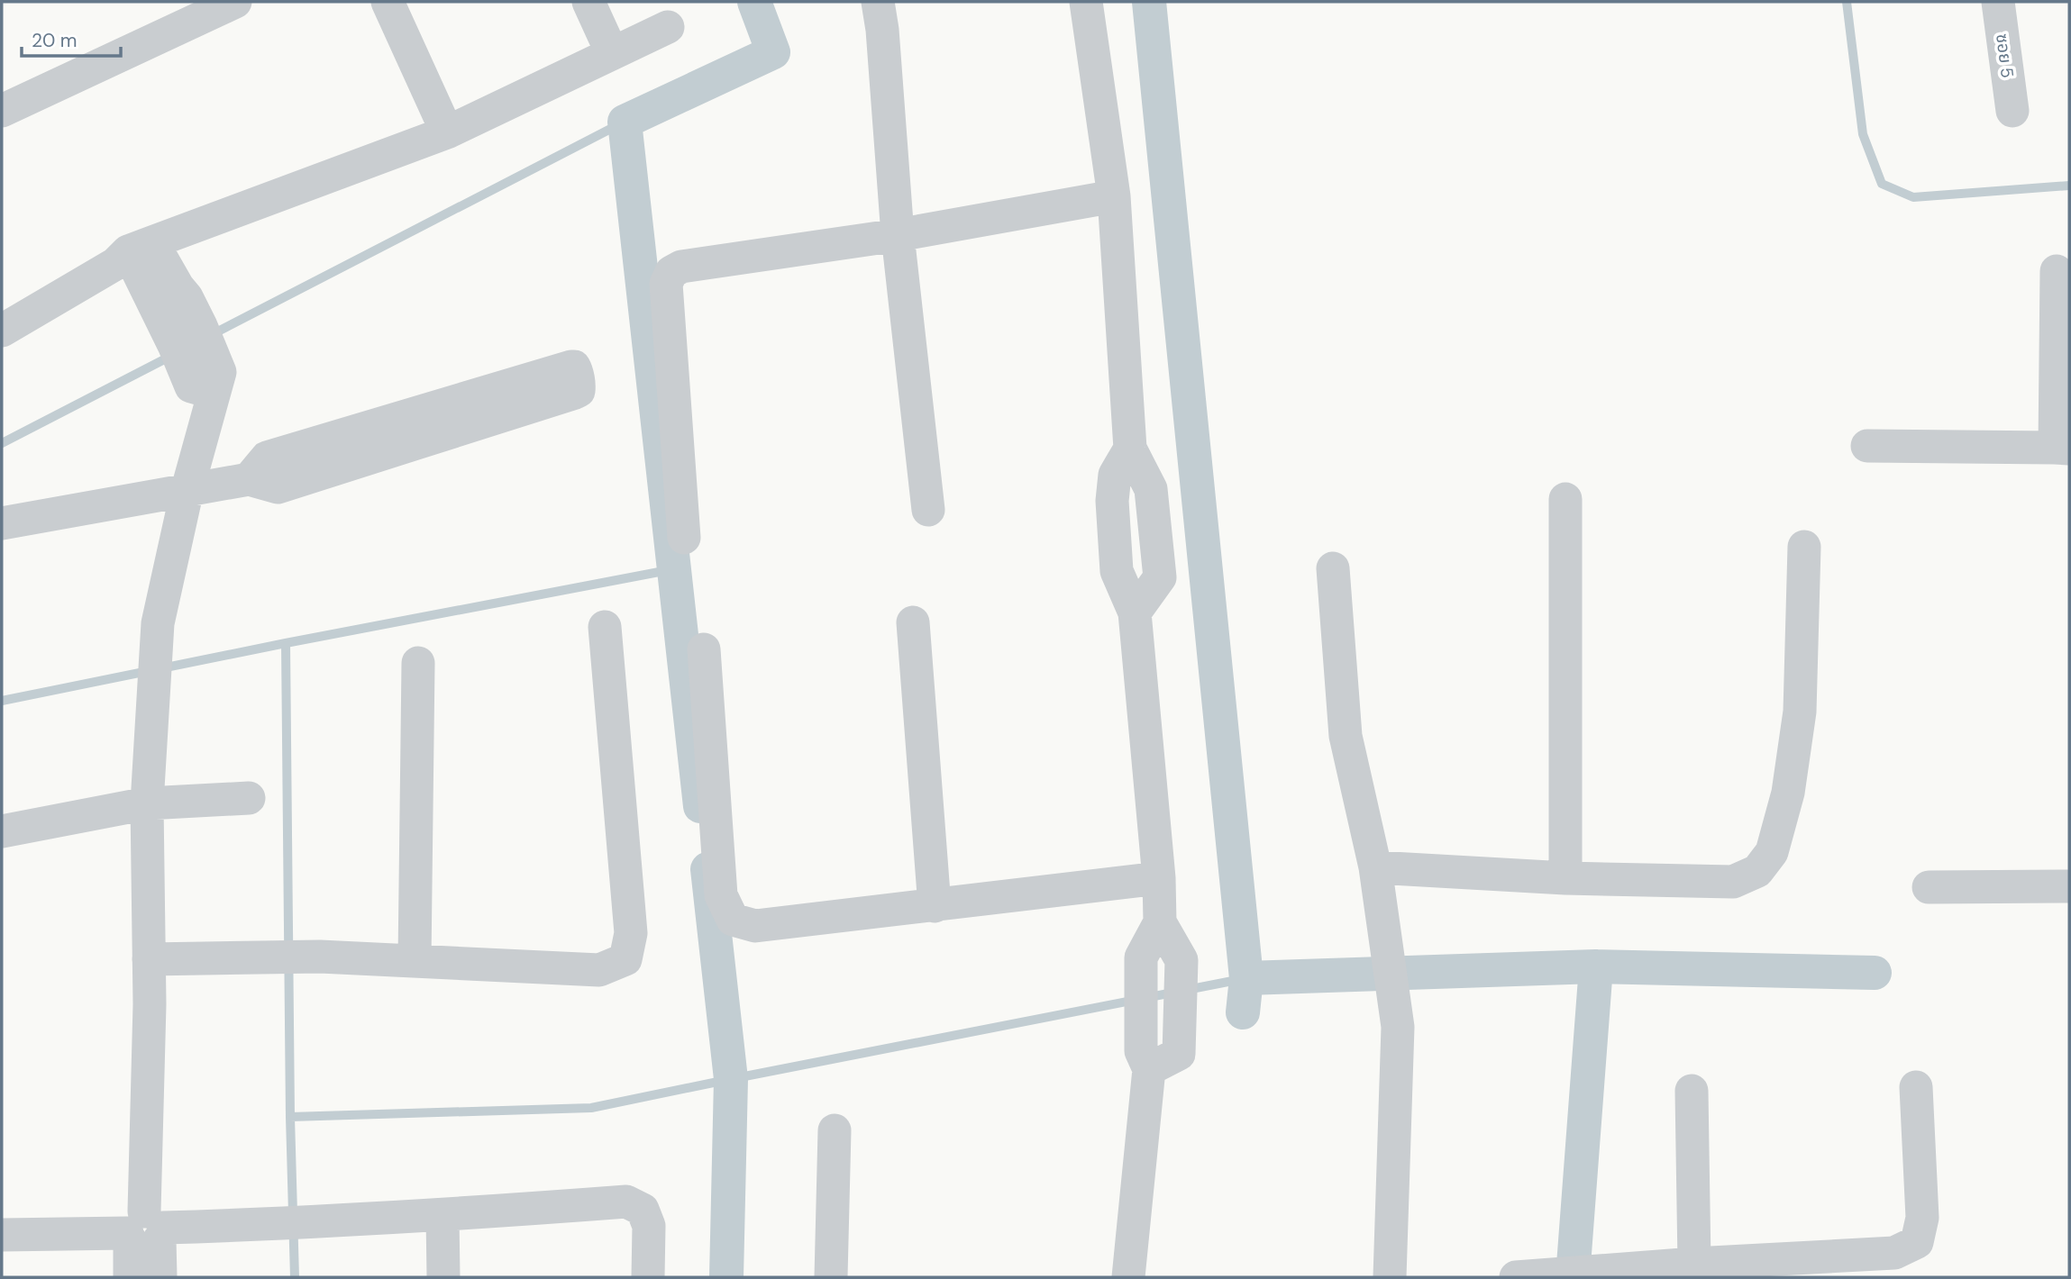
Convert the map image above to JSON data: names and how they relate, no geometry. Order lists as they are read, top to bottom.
{
  "streets": {
    "street": ["ซอย 5"]
  },
  "scale_bar": "20 m"
}
